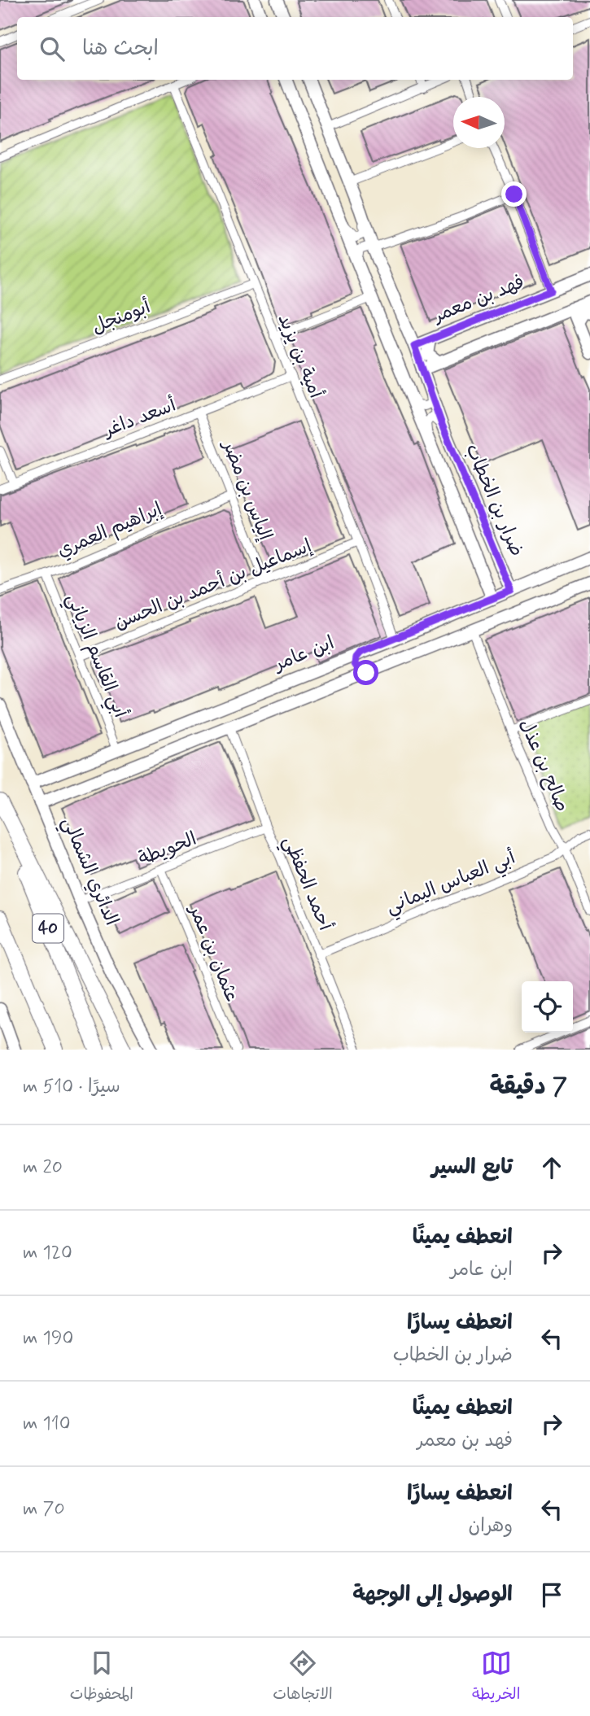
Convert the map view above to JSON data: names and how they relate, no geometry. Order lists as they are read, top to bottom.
{
  "streets": {
    "highway": ["40"],
    "street": [
      "فهد بن معمر",
      "أبومنجل",
      "أمية بن يزيد",
      "أسعد داغر",
      "إلياس بن مضر",
      "ضرار بن الخطاب",
      "إبراهيم العمري",
      "إسماعيل بن أحمد بن الحسن",
      "ابن عامر",
      "أبي القاسم الزياني",
      "صالح بن عذل",
      "الحويطة",
      "الدائري الشمالي",
      "أبي العباس اليماني",
      "أحمد الحفظي",
      "عثمان بن عمر"
    ]
  },
  "crossings": [
    ["فهد بن معمر", "ضرار بن الخطاب"],
    ["أبومنجل", "أمية بن يزيد"],
    ["أمية بن يزيد", "أسعد داغر"],
    ["أمية بن يزيد", "إسماعيل بن أحمد بن الحسن"],
    ["أمية بن يزيد", "ابن عامر"],
    ["أسعد داغر", "إلياس بن مضر"],
    ["إلياس بن مضر", "إبراهيم العمري"],
    ["إلياس بن مضر", "إسماعيل بن أحمد بن الحسن"],
    ["ضرار بن الخطاب", "ابن عامر"],
    ["إبراهيم العمري", "أبي القاسم الزياني"],
    ["إسماعيل بن أحمد بن الحسن", "أبي القاسم الزياني"],
    ["ابن عامر", "أبي القاسم الزياني"],
    ["ابن عامر", "الدائري الشمالي"],
    ["صالح بن عذل", "أبي العباس اليماني"],
    ["الحويطة", "الدائري الشمالي"],
    ["الحويطة", "أحمد الحفظي"],
    ["الحويطة", "عثمان بن عمر"],
    ["أبي العباس اليماني", "أحمد الحفظي"]
  ],
  "north": "left",
  "page": {
    "search": "ابحث هنا",
    "heading": ["7 دقيقة", "سيرًا · 510 m"],
    "list": [
      ["تابع السير", "20 m"],
      ["انعطف يمينًا", "ابن عامر", "120 m"],
      ["انعطف يسارًا", "ضرار بن الخطاب", "190 m"],
      ["انعطف يمينًا", "فهد بن معمر", "110 m"],
      ["انعطف يسارًا", "وهران", "70 m"],
      "الوصول إلى الوجهة"
    ],
    "nav": ["الخريطة", "الاتجاهات", "المحفوظات"]
  }
}
